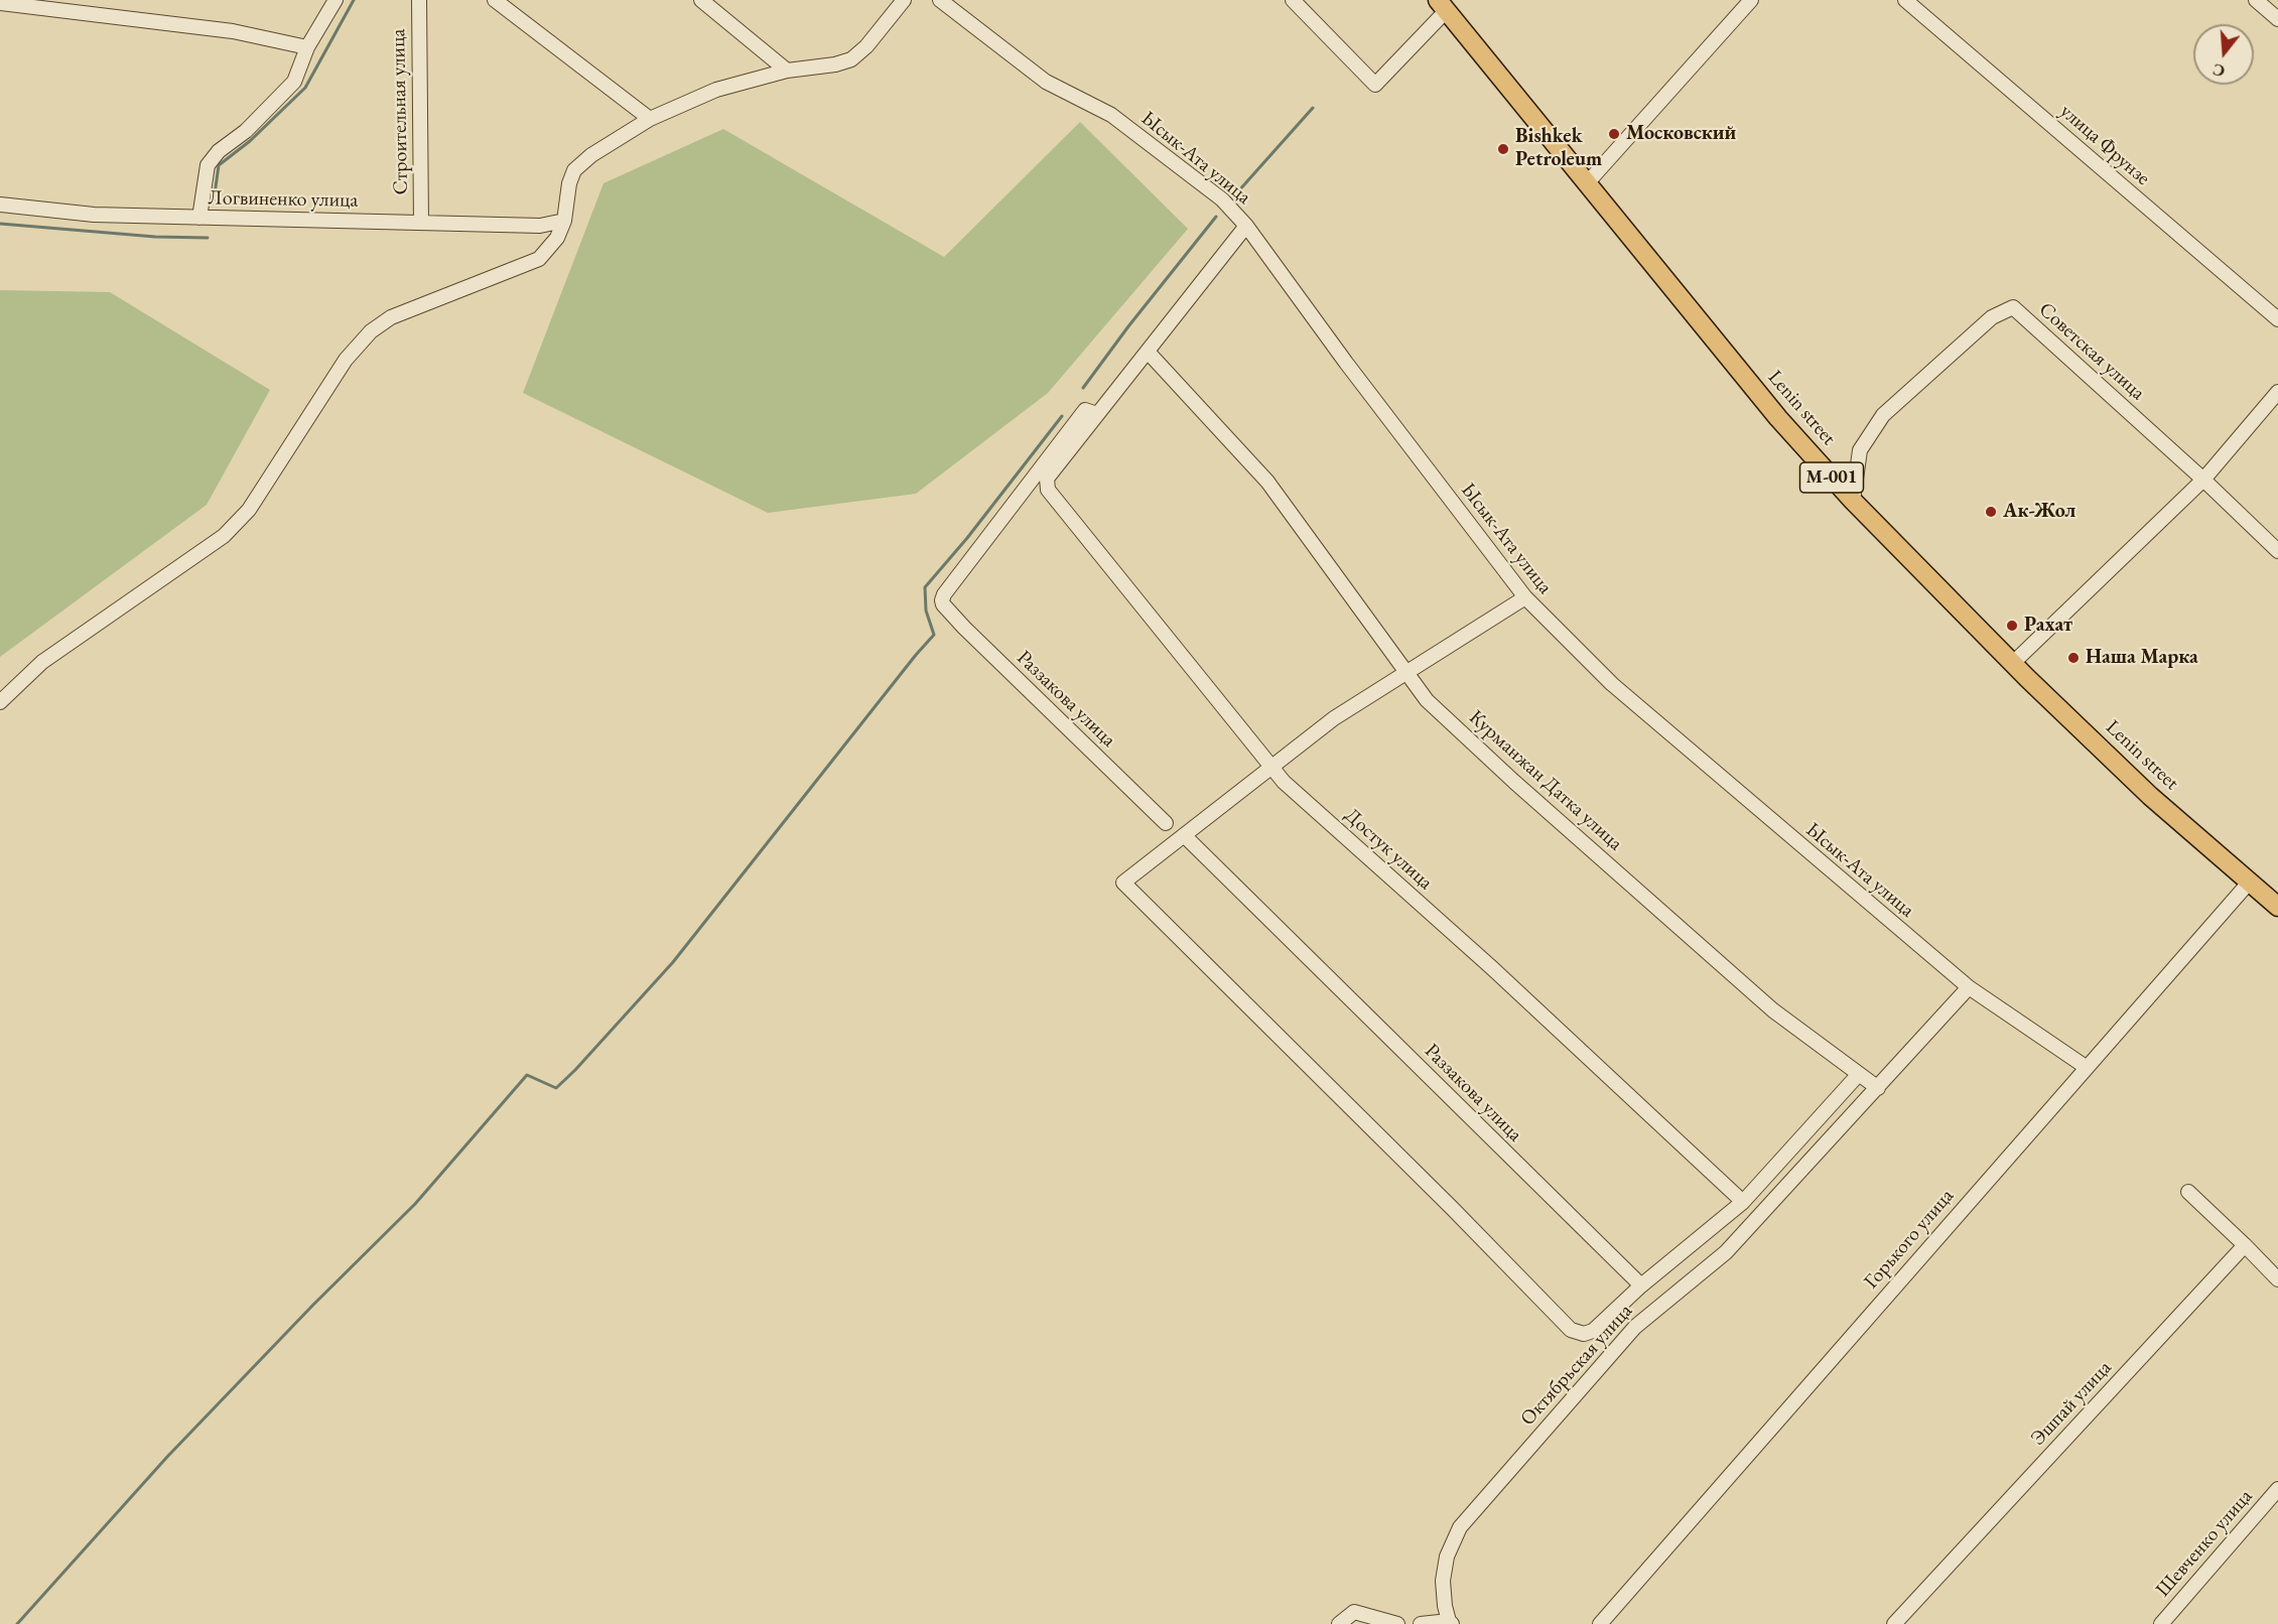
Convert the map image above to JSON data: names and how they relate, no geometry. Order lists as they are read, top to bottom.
{
  "streets": {
    "main road": ["Lenin street", "М-001"],
    "street": [
      "Строительная улица",
      "улица Фрунзе",
      "Ысык-Ата улица",
      "Логвиненко улица",
      "Советская улица",
      "Раззакова улица",
      "Курманжан Датка улица",
      "Достук улица",
      "Горького улица",
      "Октябрьская улица",
      "Эшпай улица",
      "Шевченко улица"
    ]
  },
  "crossings": [
    ["Строительная улица", "Логвиненко улица"],
    ["Ысык-Ата улица", "Горького улица"],
    ["Советская улица", "Lenin street"],
    ["Lenin street", "Горького улица"],
    ["Раззакова улица", "Достук улица"],
    ["Курманжан Датка улица", "Октябрьская улица"]
  ],
  "places": [
    "Московский",
    "Bishkek Petroleum",
    "Ак-Жол",
    "Рахат",
    "Наша Марка"
  ],
  "north": "bottom"
}
